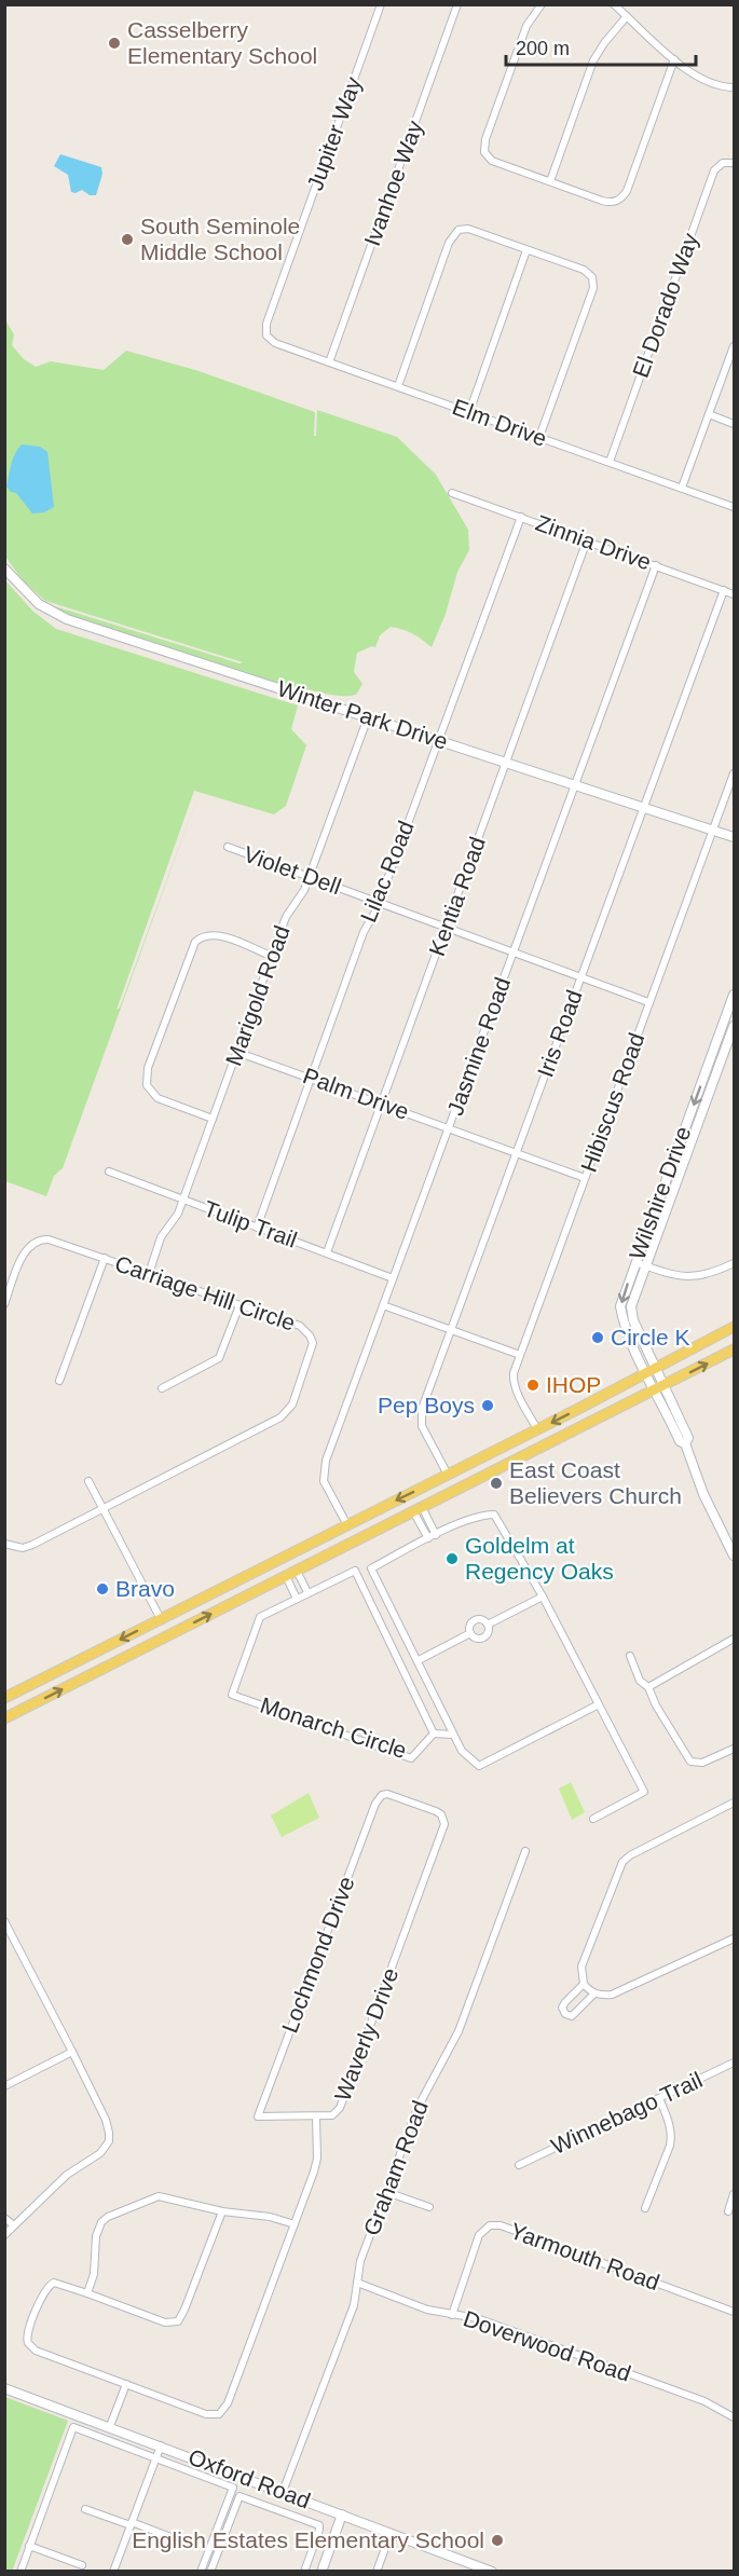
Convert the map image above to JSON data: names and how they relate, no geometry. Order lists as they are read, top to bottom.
{
  "streets": {
    "street": [
      "Jupiter Way",
      "Ivanhoe Way",
      "El Dorado Way",
      "Elm Drive",
      "Zinnia Drive",
      "Winter Park Drive",
      "Violet Dell",
      "Lilac Road",
      "Kentia Road",
      "Marigold Road",
      "Iris Road",
      "Jasmine Road",
      "Palm Drive",
      "Hibiscus Road",
      "Wilshire Drive",
      "Tulip Trail",
      "Carriage Hill Circle",
      "Monarch Circle",
      "Lochmond Drive",
      "Waverly Drive",
      "Winnebago Trail",
      "Graham Road",
      "Yarmouth Road",
      "Doverwood Road",
      "Oxford Road"
    ]
  },
  "crossings": [
    ["Jupiter Way", "Elm Drive"],
    ["Ivanhoe Way", "Elm Drive"],
    ["El Dorado Way", "Elm Drive"],
    ["Zinnia Drive", "Lilac Road"],
    ["Zinnia Drive", "Kentia Road"],
    ["Zinnia Drive", "Iris Road"],
    ["Zinnia Drive", "Jasmine Road"],
    ["Winter Park Drive", "Lilac Road"],
    ["Winter Park Drive", "Kentia Road"],
    ["Winter Park Drive", "Marigold Road"],
    ["Winter Park Drive", "Iris Road"],
    ["Winter Park Drive", "Jasmine Road"],
    ["Winter Park Drive", "Hibiscus Road"],
    ["Violet Dell", "Lilac Road"],
    ["Violet Dell", "Kentia Road"],
    ["Violet Dell", "Marigold Road"],
    ["Violet Dell", "Iris Road"],
    ["Violet Dell", "Jasmine Road"],
    ["Violet Dell", "Hibiscus Road"],
    ["Lilac Road", "Palm Drive"],
    ["Lilac Road", "Tulip Trail"],
    ["Kentia Road", "Palm Drive"],
    ["Kentia Road", "Tulip Trail"],
    ["Marigold Road", "Palm Drive"],
    ["Marigold Road", "Tulip Trail"],
    ["Marigold Road", "Carriage Hill Circle"],
    ["Iris Road", "Palm Drive"],
    ["Jasmine Road", "Palm Drive"],
    ["Jasmine Road", "Tulip Trail"],
    ["Palm Drive", "Hibiscus Road"],
    ["Lochmond Drive", "Waverly Drive"],
    ["Graham Road", "Doverwood Road"],
    ["Graham Road", "Oxford Road"],
    ["Yarmouth Road", "Doverwood Road"]
  ],
  "places": [
    "Casselberry Elementary School",
    "South Seminole Middle School",
    "Circle K",
    "IHOP",
    "Pep Boys",
    "East Coast Believers Church",
    "Goldelm at Regency Oaks",
    "Bravo",
    "English Estates Elementary School"
  ],
  "scale_bar": "200 m"
}
